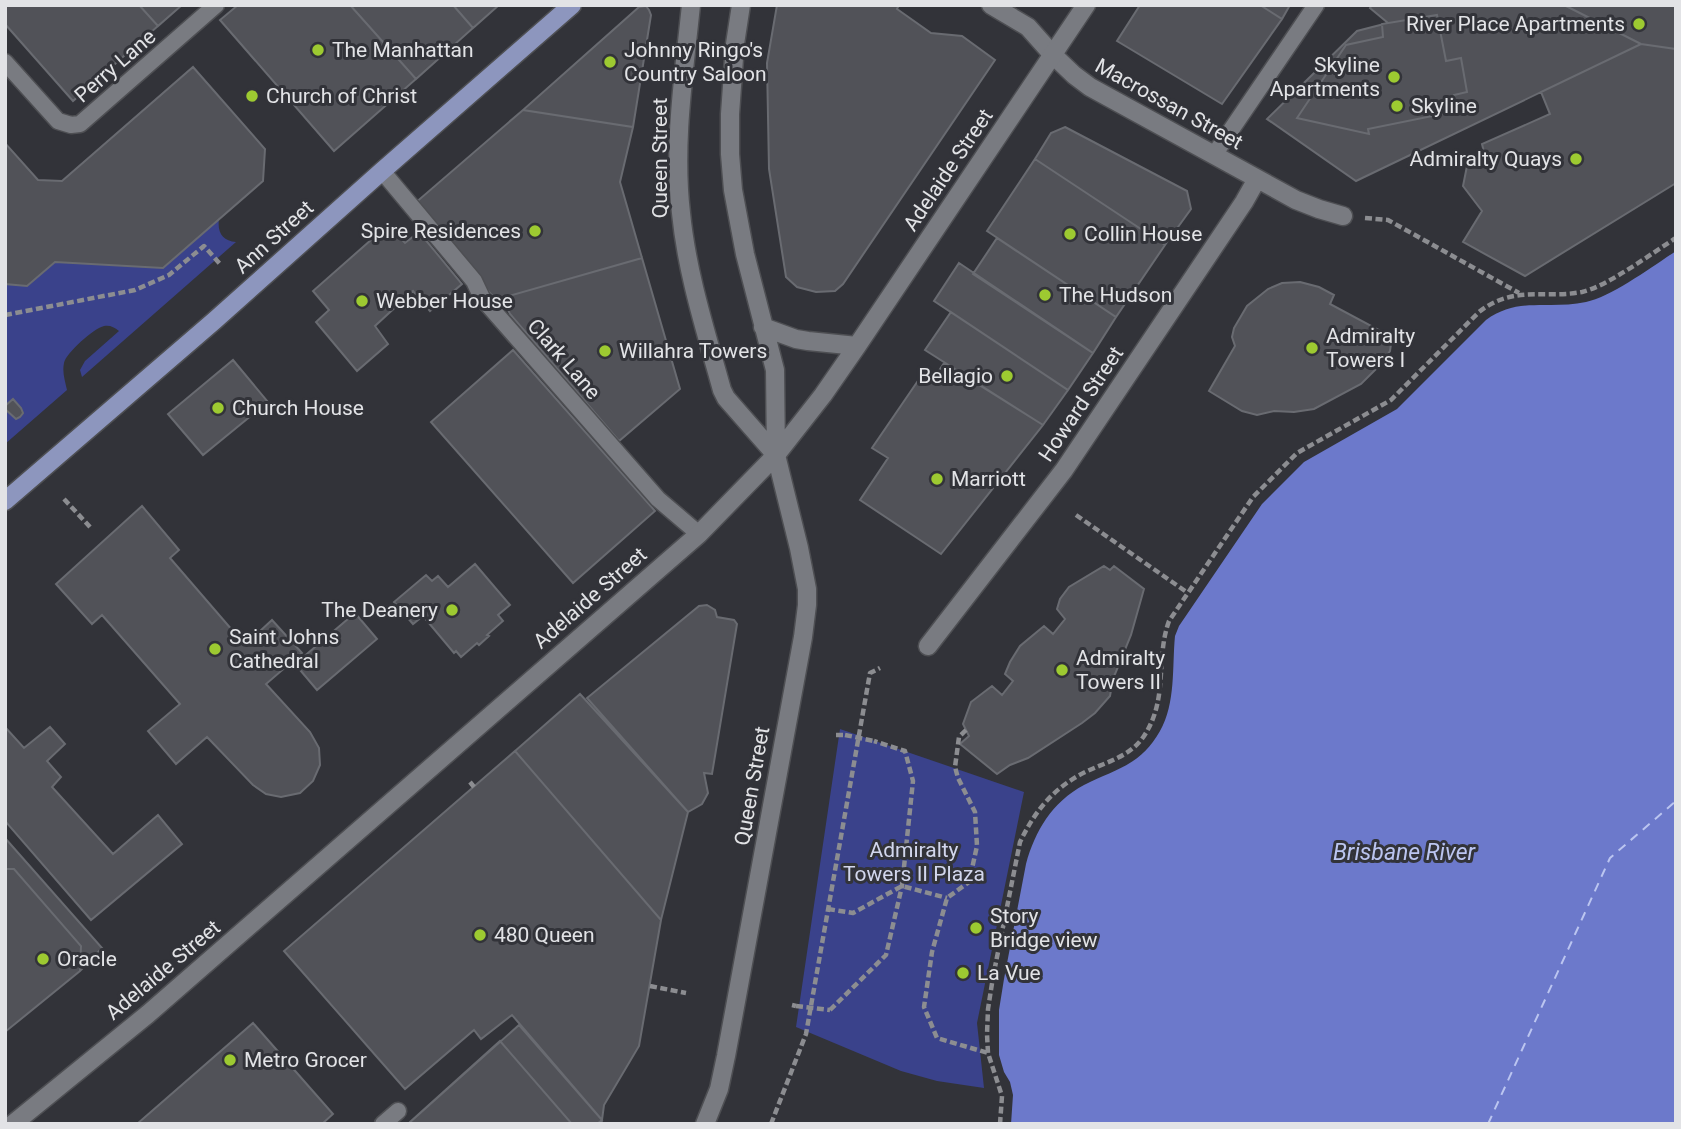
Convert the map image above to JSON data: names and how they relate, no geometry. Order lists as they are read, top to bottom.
{
  "streets": {
    "main road": ["Ann Street"],
    "street": [
      "Macrossan Street",
      "Queen Street",
      "Adelaide Street",
      "Howard Street"
    ],
    "lane": ["Perry Lane", "Clark Lane"]
  },
  "crossings": [
    ["Macrossan Street", "Adelaide Street"],
    ["Macrossan Street", "Howard Street"],
    ["Queen Street", "Adelaide Street"],
    ["Adelaide Street", "Clark Lane"],
    ["Ann Street", "Clark Lane"]
  ],
  "water": ["Brisbane River"],
  "parks": ["Admiralty Towers II Plaza"],
  "places": [
    "River Place Apartments",
    "The Manhattan",
    "Johnny Ringo's Country Saloon",
    "Skyline Apartments",
    "Church of Christ",
    "Skyline",
    "Admiralty Quays",
    "Spire Residences",
    "Collin House",
    "The Hudson",
    "Webber House",
    "Admiralty Towers I",
    "Willahra Towers",
    "Bellagio",
    "Church House",
    "Marriott",
    "The Deanery",
    "Saint Johns Cathedral",
    "Admiralty Towers II",
    "Story Bridge view",
    "480 Queen",
    "Oracle",
    "La Vue",
    "Metro Grocer"
  ]
}
